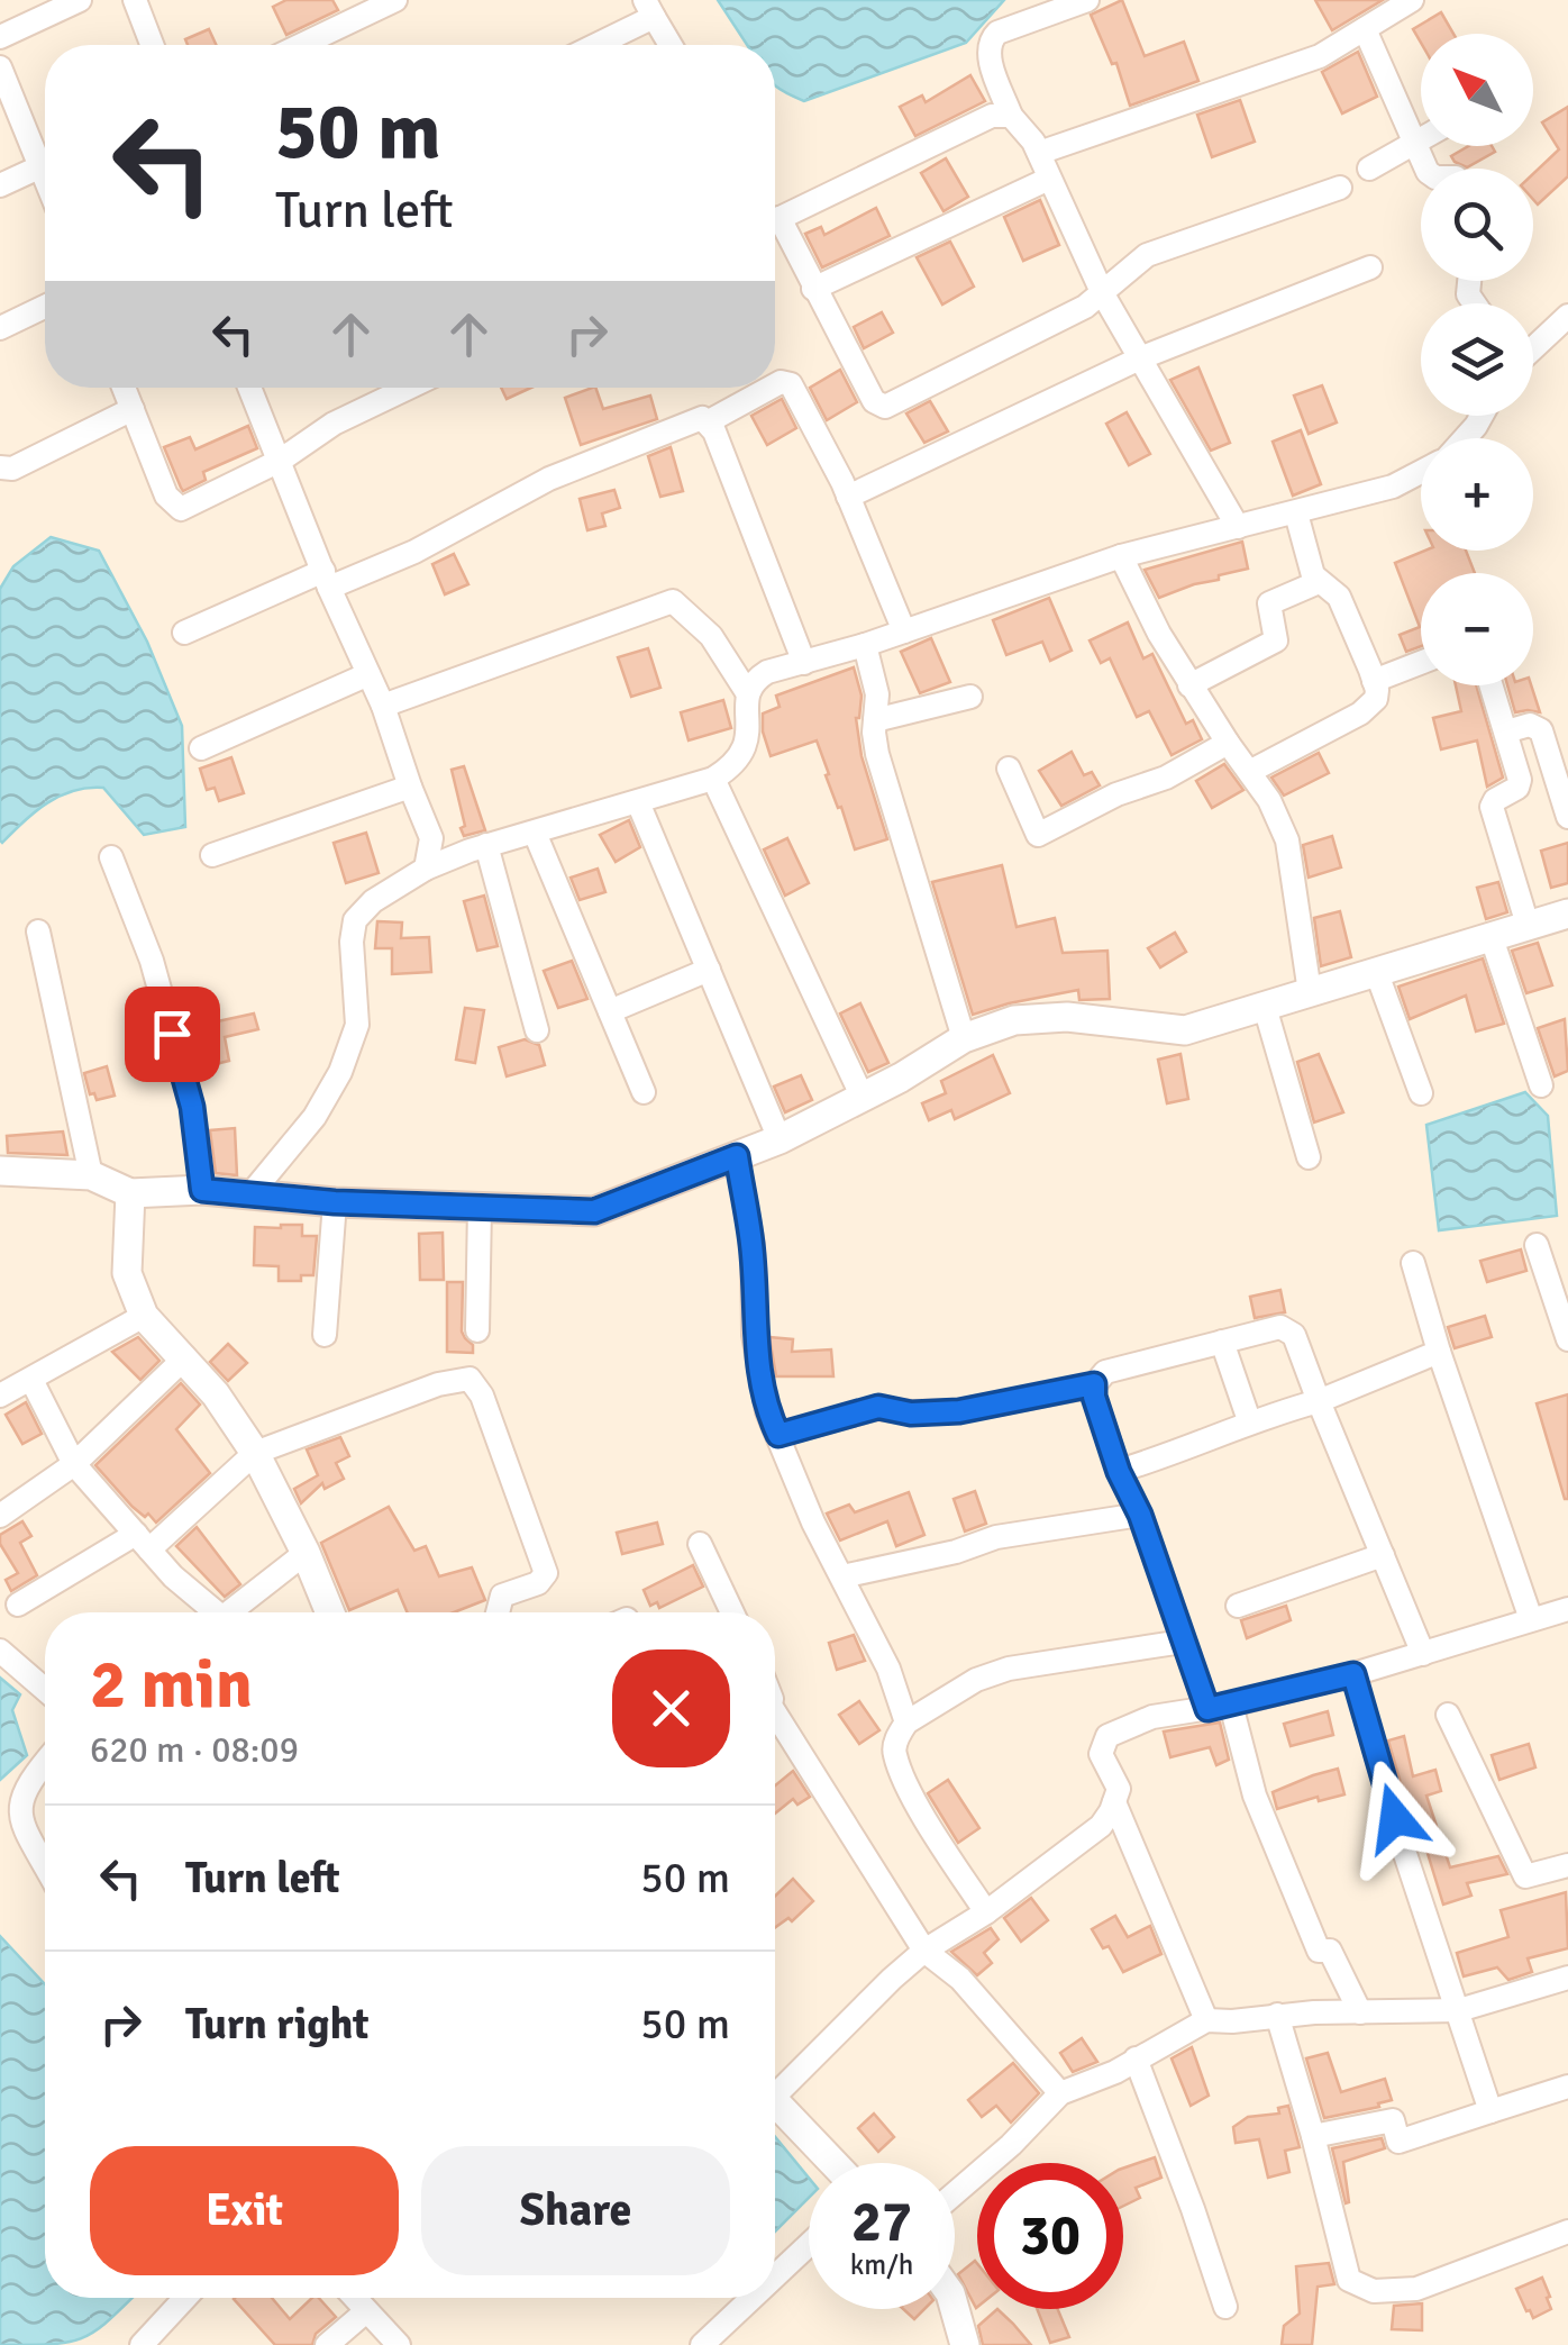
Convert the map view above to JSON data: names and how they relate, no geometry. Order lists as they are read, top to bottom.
{
  "north": "top left",
  "page": {
    "map_buttons": ["+", "−"],
    "turn": ["50 m", "Turn left"],
    "heading": ["2 min", "620 m · 08:09"],
    "list": [
      {
        "name": "Turn left",
        "value": "50 m"
      },
      {
        "name": "Turn right",
        "value": "50 m"
      }
    ],
    "buttons": ["Exit", "Share"],
    "speed": "27 km/h",
    "limit": "30"
  }
}
